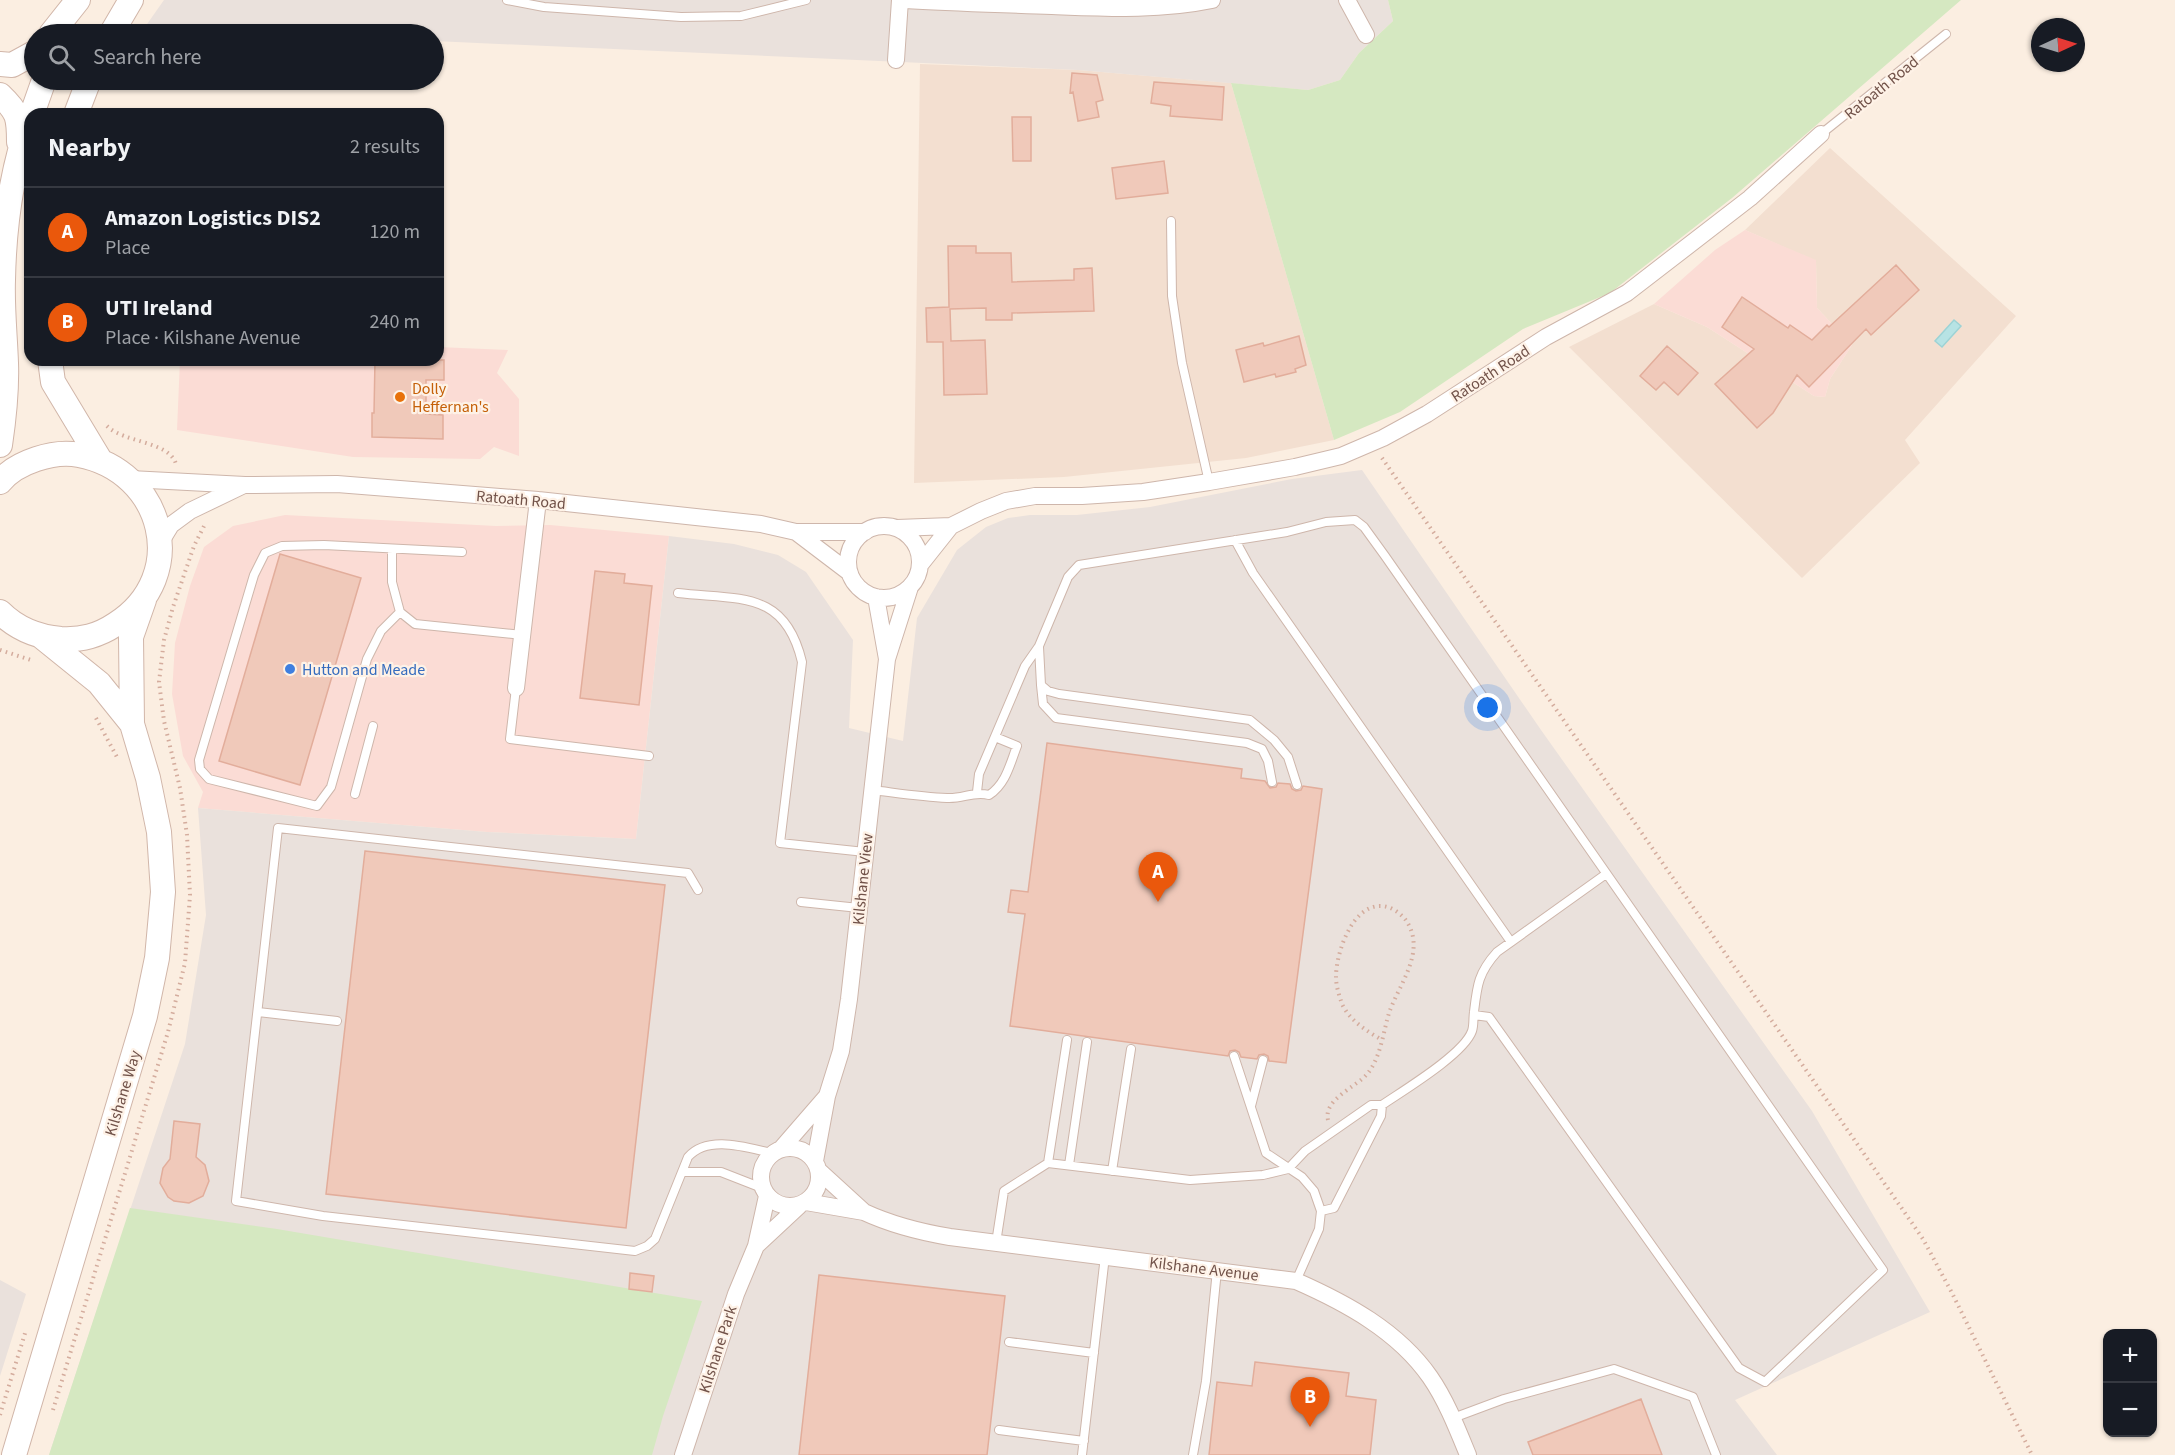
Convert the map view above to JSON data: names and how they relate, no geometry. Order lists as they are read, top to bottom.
{
  "streets": {
    "street": [
      "Ratoath Road",
      "Kilshane View",
      "Kilshane Way",
      "Kilshane Avenue",
      "Kilshane Park"
    ]
  },
  "crossings": [
    ["Ratoath Road", "Kilshane View"],
    ["Ratoath Road", "Kilshane Way"],
    ["Kilshane View", "Kilshane Avenue"],
    ["Kilshane View", "Kilshane Park"],
    ["Kilshane Avenue", "Kilshane Park"]
  ],
  "places": ["Dolly Heffernan's", "Hutton and Meade"],
  "north": "right",
  "page": {
    "search": "Search here",
    "heading": ["Nearby", "2 results"],
    "list": [
      {
        "mark": "A",
        "name": "Amazon Logistics DIS2",
        "note": "Place",
        "value": "120 m"
      },
      {
        "mark": "B",
        "name": "UTI Ireland",
        "note": "Place · Kilshane Avenue",
        "value": "240 m"
      }
    ],
    "pins": ["A", "B"],
    "map_buttons": ["+", "−"]
  }
}
